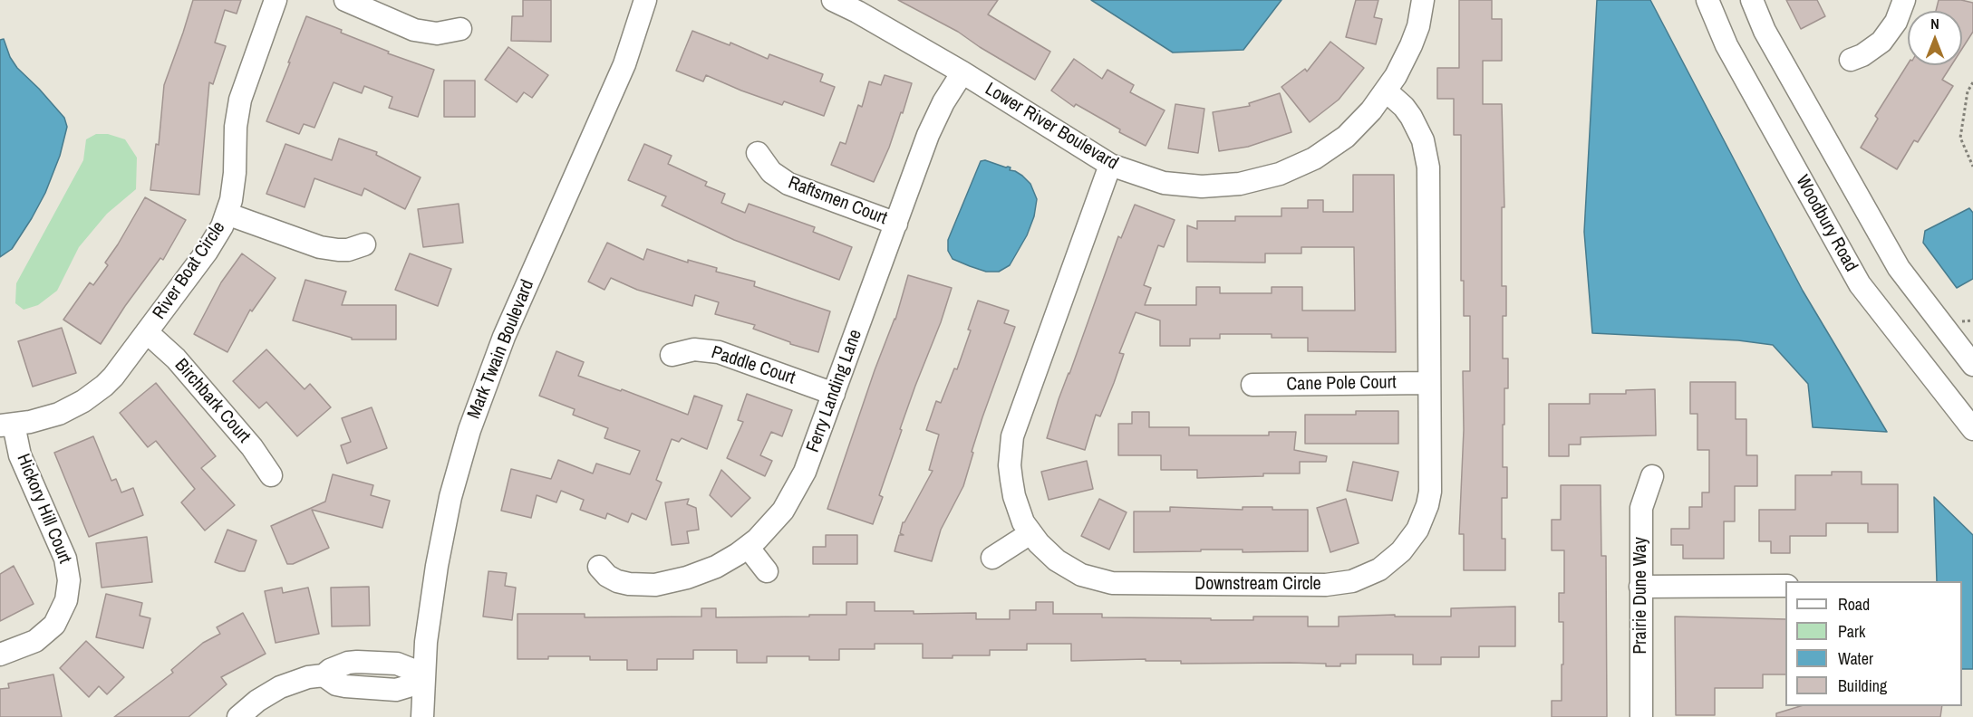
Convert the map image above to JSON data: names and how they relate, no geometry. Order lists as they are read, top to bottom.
{
  "streets": {
    "street": [
      "Lower River Boulevard",
      "Raftsmen Court",
      "Woodbury Road",
      "River Boat Circle",
      "Mark Twain Boulevard",
      "Paddle Court",
      "Cane Pole Court",
      "Ferry Landing Lane",
      "Birchbark Court",
      "Hickory Hill Court",
      "Downstream Circle",
      "Prairie Dune Way"
    ]
  },
  "crossings": [
    ["Lower River Boulevard", "Ferry Landing Lane"],
    ["Lower River Boulevard", "Downstream Circle"],
    ["Raftsmen Court", "Ferry Landing Lane"],
    ["River Boat Circle", "Birchbark Court"],
    ["River Boat Circle", "Hickory Hill Court"],
    ["Paddle Court", "Ferry Landing Lane"],
    ["Cane Pole Court", "Downstream Circle"]
  ],
  "legend": [
    "Road",
    "Park",
    "Water",
    "Building"
  ],
  "north": "top"
}
